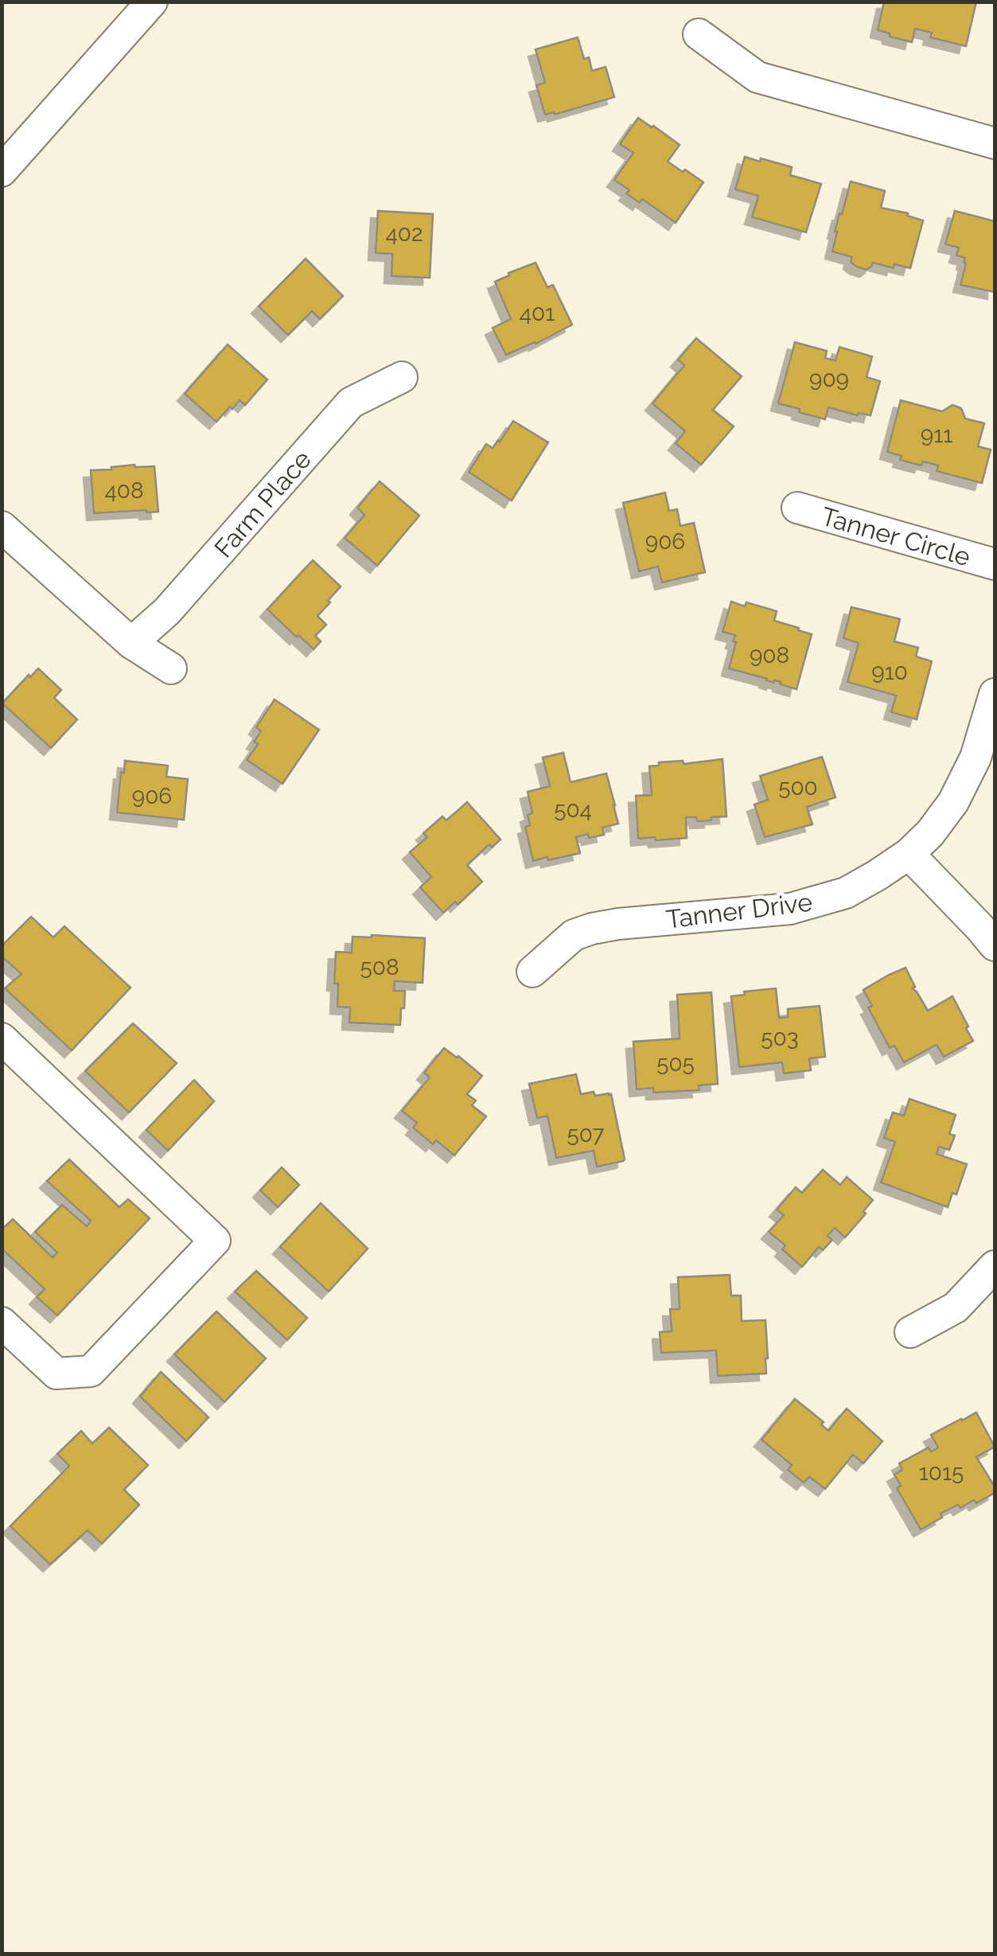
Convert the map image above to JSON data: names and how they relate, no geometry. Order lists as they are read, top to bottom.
{
  "streets": {
    "street": ["Farm Place", "Tanner Circle", "Tanner Drive"]
  },
  "house_numbers": [
    "402",
    "401",
    "909",
    "911",
    "408",
    "906",
    "908",
    "910",
    "500",
    "906",
    "504",
    "508",
    "503",
    "505",
    "507",
    "1015"
  ]
}
